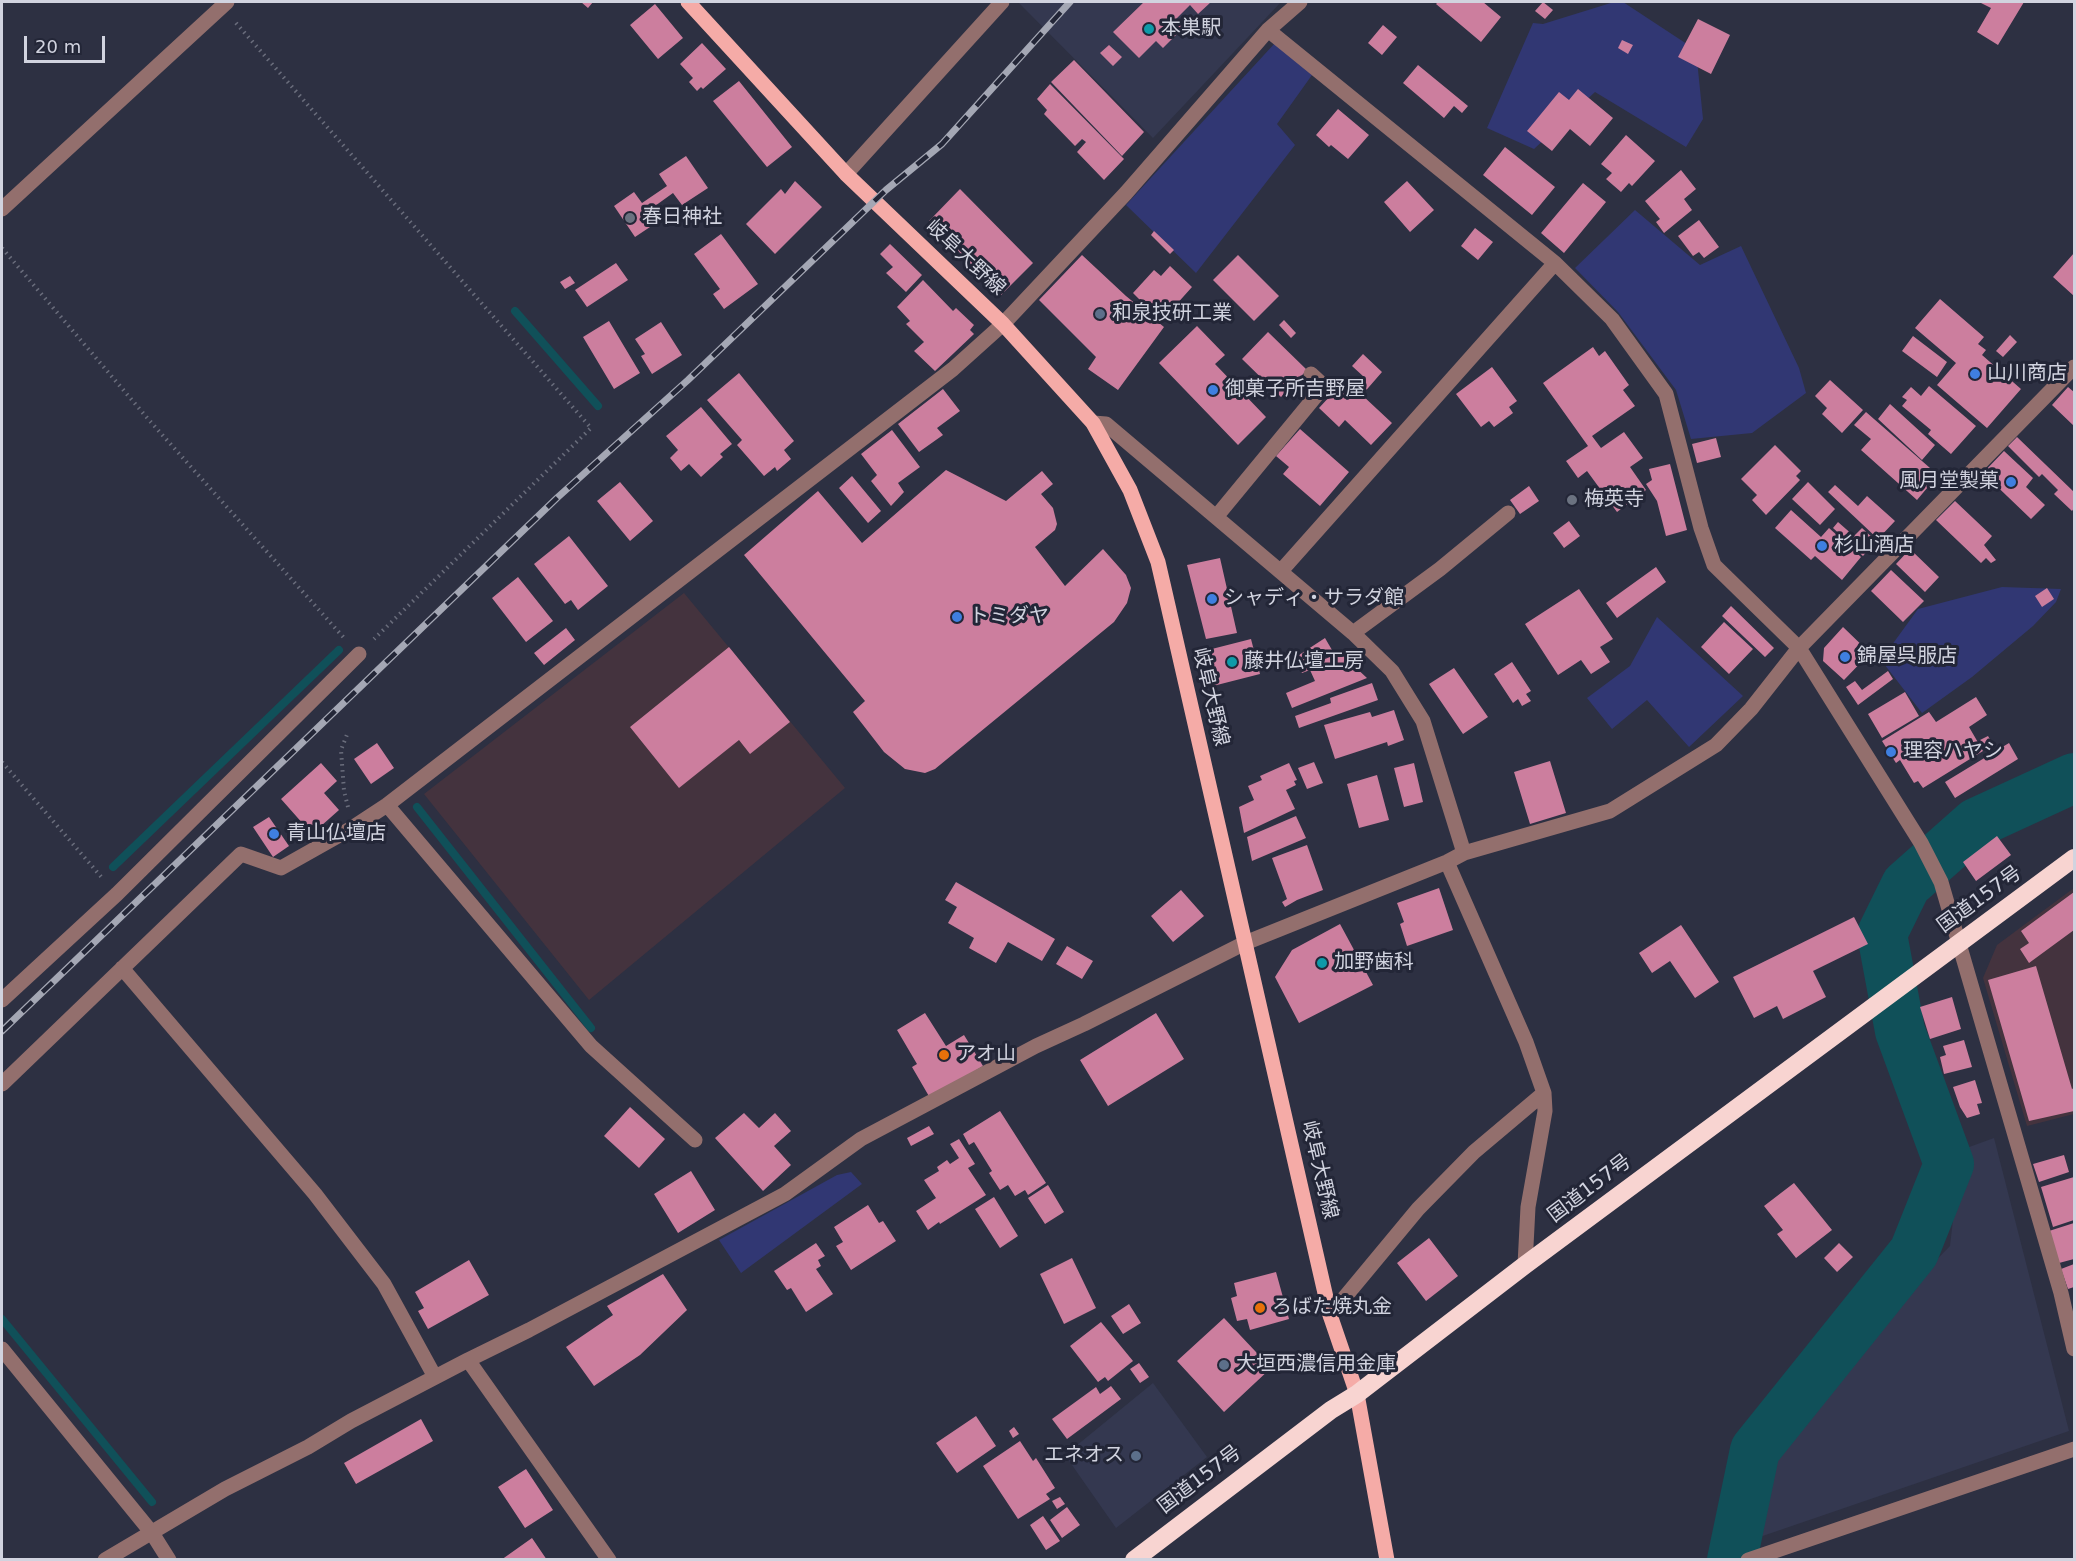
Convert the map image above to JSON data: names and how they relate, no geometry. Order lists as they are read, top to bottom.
{
  "streets": {
    "highway": ["国道157号"],
    "main road": ["岐阜大野線"]
  },
  "crossings": [
    ["岐阜大野線", "国道157号"]
  ],
  "places": [
    "本巣駅",
    "春日神社",
    "和泉技研工業",
    "山川商店",
    "御菓子所吉野屋",
    "風月堂製菓",
    "梅英寺",
    "杉山酒店",
    "シャディ・サラダ館",
    "トミダヤ",
    "錦屋呉服店",
    "藤井仏壇工房",
    "理容ハヤシ",
    "青山仏壇店",
    "加野歯科",
    "アオ山",
    "ろばた焼丸金",
    "大垣西濃信用金庫",
    "エネオス"
  ],
  "scale_bar": "20 m"
}
